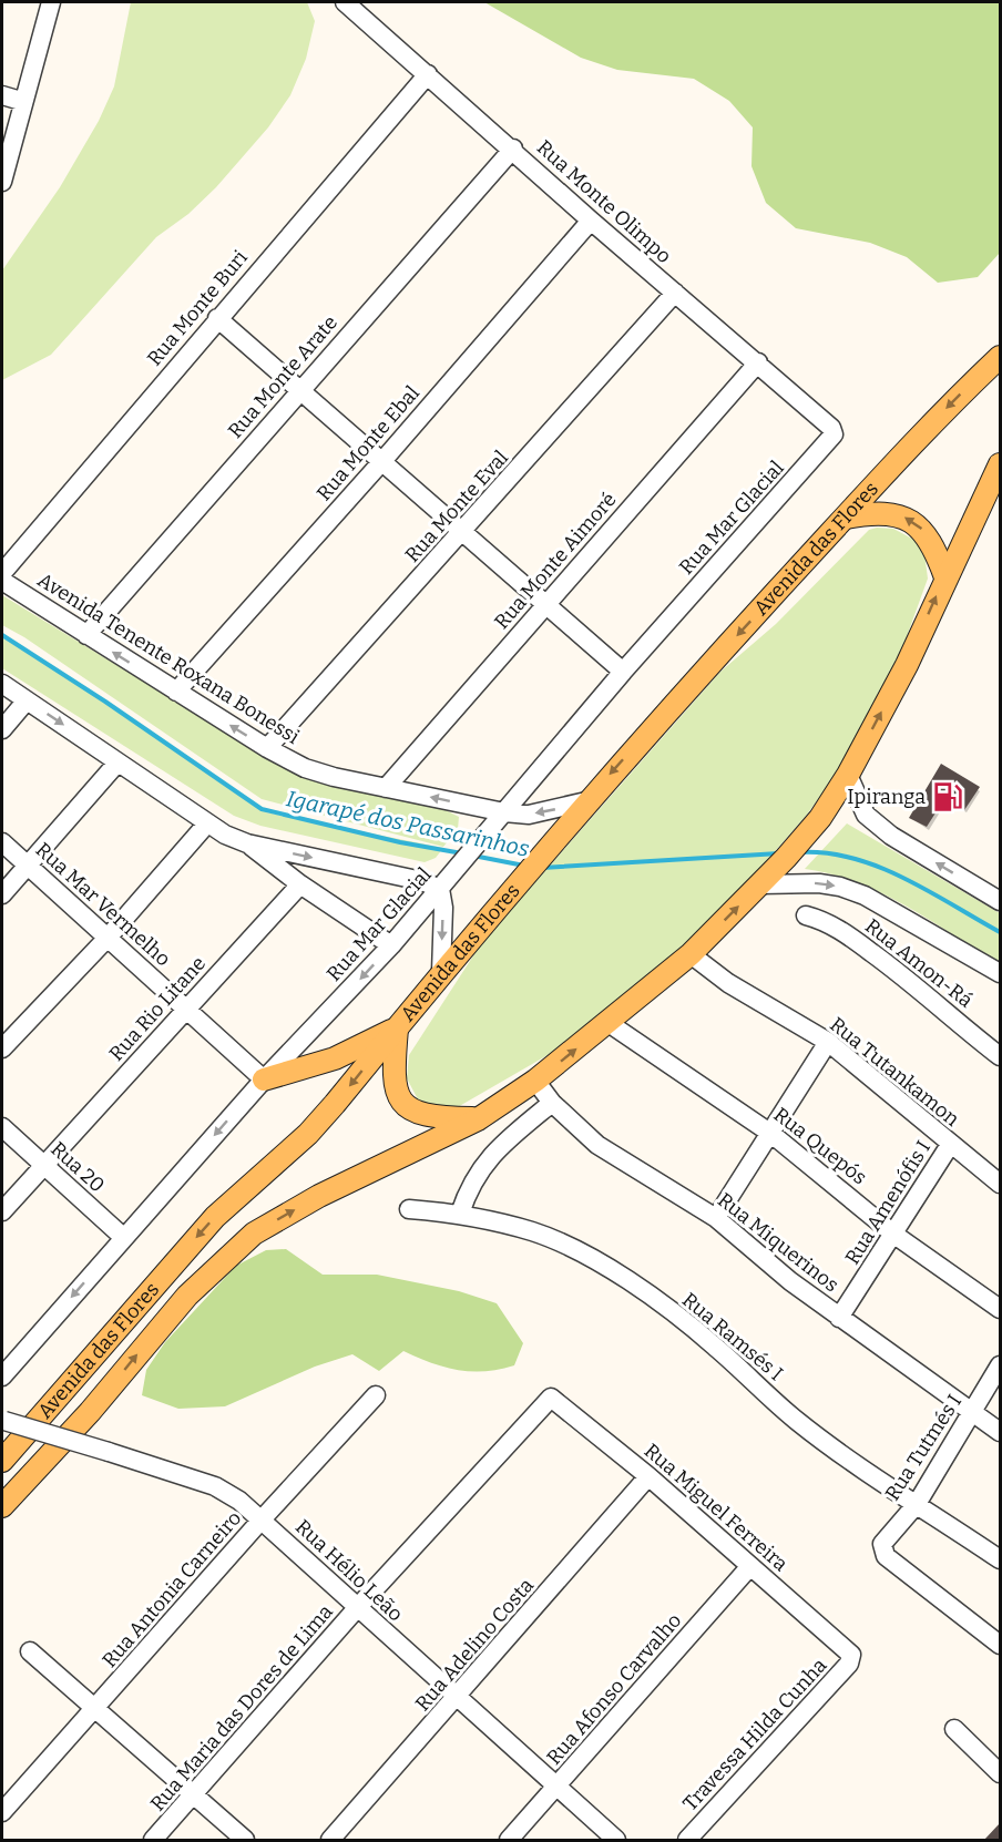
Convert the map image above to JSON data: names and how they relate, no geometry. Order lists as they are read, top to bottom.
{
  "streets": {
    "main road": ["Avenida das Flores"],
    "street": [
      "Rua Monte Olimpo",
      "Rua Monte Buri",
      "Rua Monte Arate",
      "Rua Monte Ebal",
      "Rua Monte Eval",
      "Rua Mar Glacial",
      "Rua Monte Aimoré",
      "Avenida Tenente Roxana Bonessi",
      "Rua Mar Vermelho",
      "Rua Amon-Rá",
      "Rua Rio Litane",
      "Rua Tutankamon",
      "Rua Quepós",
      "Rua 20",
      "Rua Amenófis I",
      "Rua Miquerinos",
      "Rua Ramsés I",
      "Rua Tutmés I",
      "Rua Miguel Ferreira",
      "Rua Hélio Leão",
      "Rua Antonia Carneiro",
      "Rua Adelino Costa",
      "Rua Afonso Carvalho",
      "Rua Maria das Dores de Lima",
      "Travessa Hilda Cunha"
    ]
  },
  "crossings": [
    ["Rua Monte Olimpo", "Rua Monte Buri"],
    ["Rua Monte Olimpo", "Rua Monte Arate"],
    ["Rua Monte Olimpo", "Rua Monte Ebal"],
    ["Rua Monte Olimpo", "Rua Monte Eval"],
    ["Rua Monte Olimpo", "Rua Mar Glacial"],
    ["Rua Monte Olimpo", "Rua Monte Aimoré"],
    ["Rua Monte Arate", "Avenida Tenente Roxana Bonessi"],
    ["Rua Monte Ebal", "Avenida Tenente Roxana Bonessi"],
    ["Rua Monte Eval", "Avenida Tenente Roxana Bonessi"],
    ["Rua Mar Glacial", "Avenida Tenente Roxana Bonessi"],
    ["Rua Mar Glacial", "Rua Mar Vermelho"],
    ["Rua Mar Glacial", "Rua 20"],
    ["Avenida das Flores", "Avenida Tenente Roxana Bonessi"],
    ["Avenida das Flores", "Rua Tutankamon"],
    ["Avenida das Flores", "Rua Quepós"],
    ["Avenida das Flores", "Rua Miquerinos"],
    ["Rua Monte Aimoré", "Avenida Tenente Roxana Bonessi"],
    ["Rua Mar Vermelho", "Rua Rio Litane"],
    ["Rua Rio Litane", "Rua 20"],
    ["Rua Tutankamon", "Rua Amenófis I"],
    ["Rua Quepós", "Rua Amenófis I"],
    ["Rua Amenófis I", "Rua Miquerinos"],
    ["Rua Miquerinos", "Rua Tutmés I"],
    ["Rua Ramsés I", "Rua Tutmés I"],
    ["Rua Miguel Ferreira", "Rua Adelino Costa"],
    ["Rua Miguel Ferreira", "Rua Afonso Carvalho"],
    ["Rua Miguel Ferreira", "Rua Maria das Dores de Lima"],
    ["Rua Miguel Ferreira", "Travessa Hilda Cunha"],
    ["Rua Hélio Leão", "Rua Antonia Carneiro"],
    ["Rua Hélio Leão", "Rua Adelino Costa"],
    ["Rua Hélio Leão", "Rua Afonso Carvalho"],
    ["Rua Hélio Leão", "Rua Maria das Dores de Lima"]
  ],
  "one_way": ["Rua Mar Glacial"],
  "water": ["Igarapé dos Passarinhos"],
  "places": {
    "fuel station": ["Ipiranga"]
  }
}
